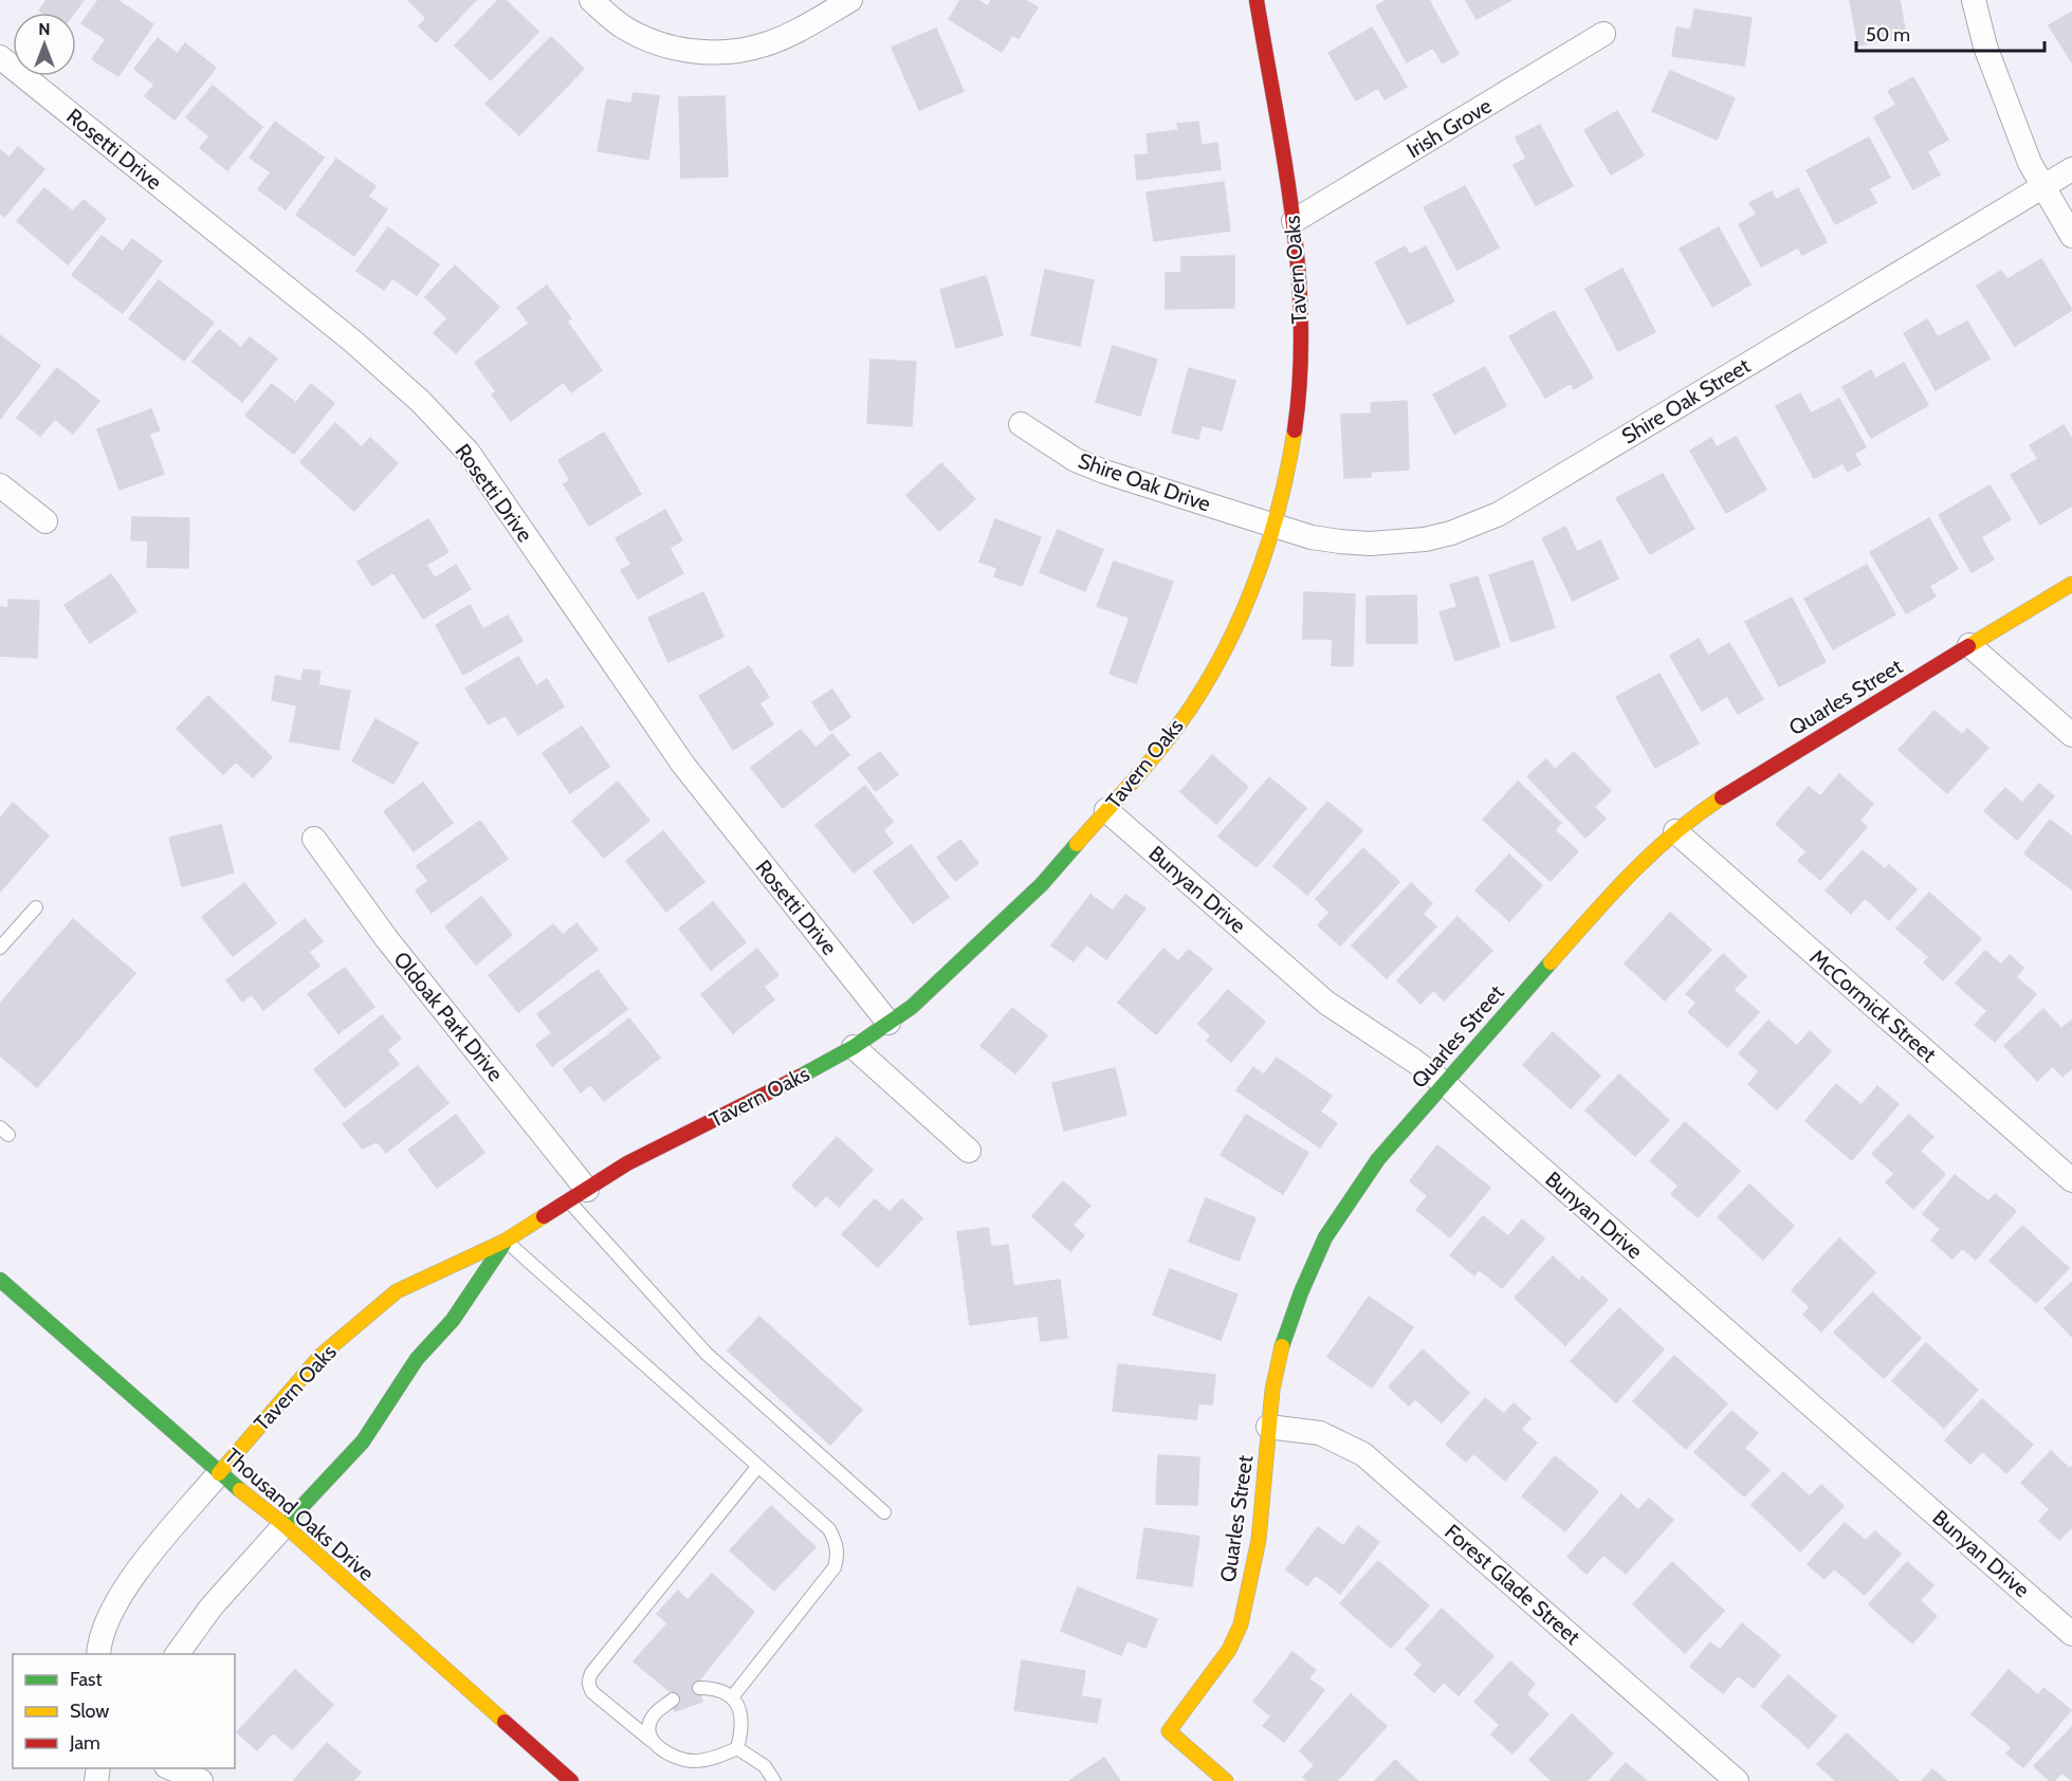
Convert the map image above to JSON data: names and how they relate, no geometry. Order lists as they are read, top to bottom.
{
  "streets": {
    "street": [
      "Irish Grove",
      "Rosetti Drive",
      "Tavern Oaks",
      "Shire Oak Street",
      "Shire Oak Drive",
      "Quarles Street",
      "Bunyan Drive",
      "McCormick Street",
      "Oldoak Park Drive",
      "Thousand Oaks Drive",
      "Forest Glade Street"
    ]
  },
  "crossings": [
    ["Irish Grove", "Tavern Oaks"],
    ["Rosetti Drive", "Tavern Oaks"],
    ["Tavern Oaks", "Shire Oak Street"],
    ["Tavern Oaks", "Shire Oak Drive"],
    ["Tavern Oaks", "Bunyan Drive"],
    ["Tavern Oaks", "Oldoak Park Drive"],
    ["Tavern Oaks", "Thousand Oaks Drive"],
    ["Shire Oak Street", "Shire Oak Drive"],
    ["Quarles Street", "Bunyan Drive"],
    ["Quarles Street", "McCormick Street"],
    ["Quarles Street", "Forest Glade Street"]
  ],
  "legend": ["Fast", "Slow", "Jam"],
  "scale_bar": "50 m",
  "north": "top"
}
